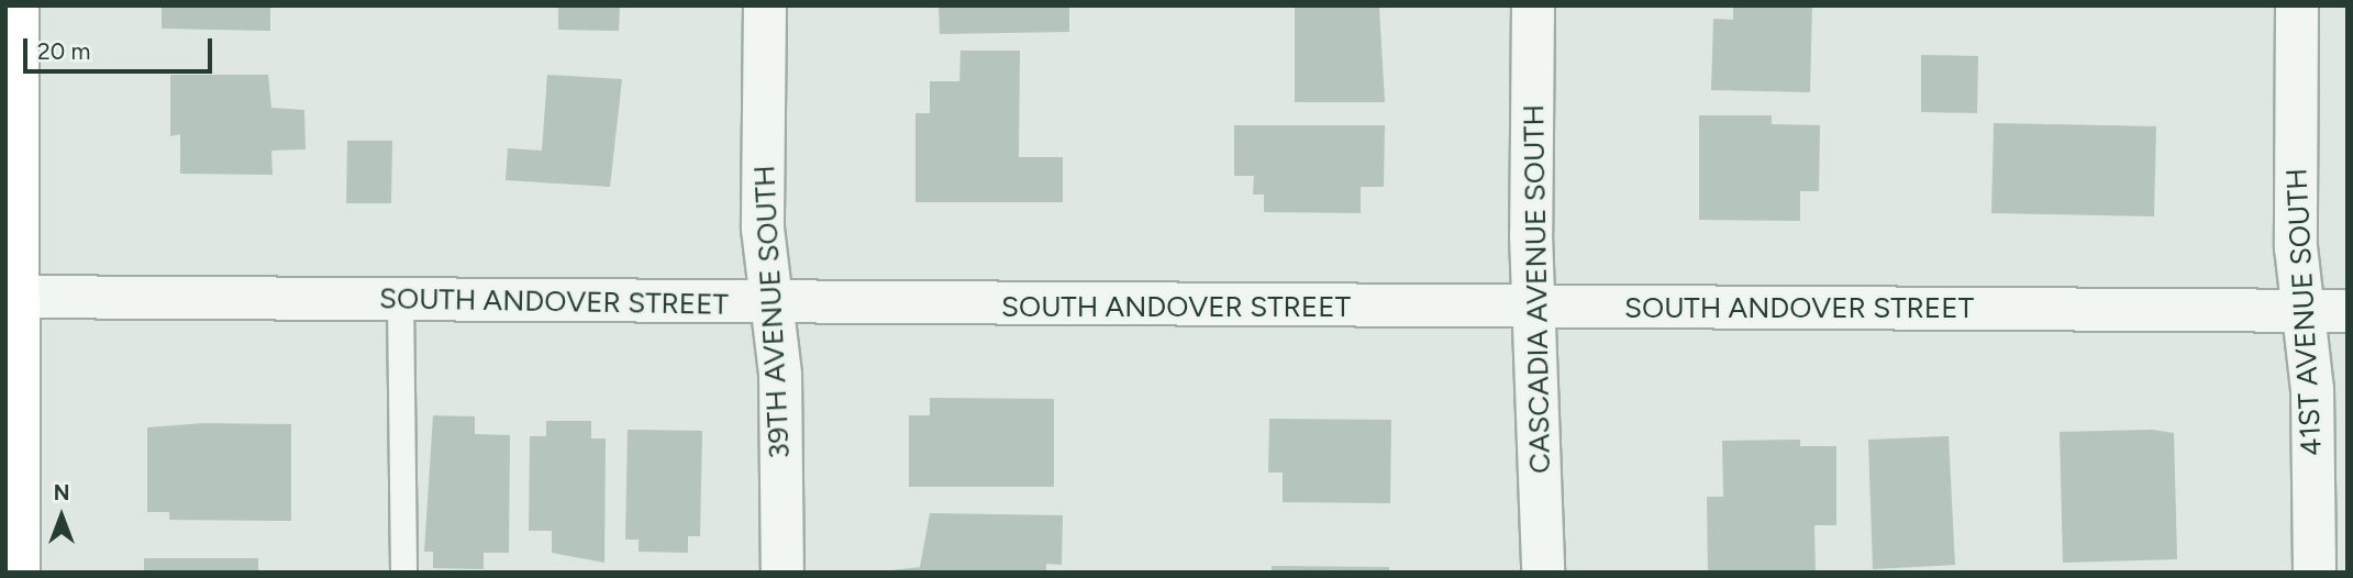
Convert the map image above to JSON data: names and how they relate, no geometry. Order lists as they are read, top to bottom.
{
  "streets": {
    "street": [
      "CASCADIA AVENUE SOUTH",
      "SOUTH ANDOVER STREET",
      "39TH AVENUE SOUTH",
      "41ST AVENUE SOUTH"
    ]
  },
  "crossings": [
    ["CASCADIA AVENUE SOUTH", "SOUTH ANDOVER STREET"],
    ["SOUTH ANDOVER STREET", "39TH AVENUE SOUTH"],
    ["SOUTH ANDOVER STREET", "41ST AVENUE SOUTH"]
  ],
  "scale_bar": "20 m",
  "north": "top"
}
